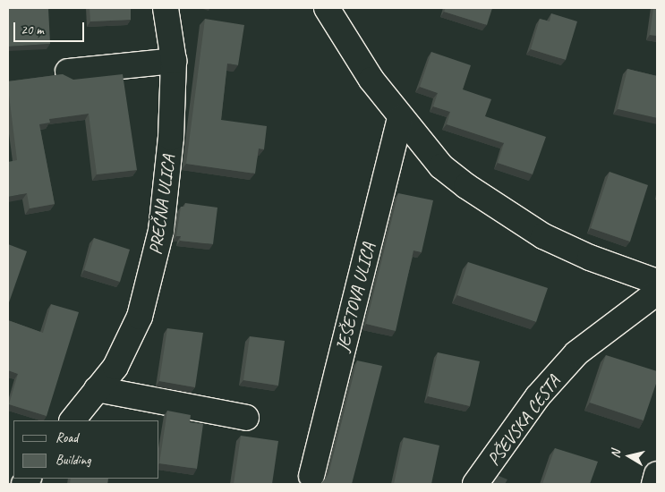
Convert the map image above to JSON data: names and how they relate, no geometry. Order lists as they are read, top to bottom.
{
  "streets": {
    "street": ["PREČNA ULICA", "JEŠETOVA ULICA", "PŠEVSKA CESTA"]
  },
  "legend": ["Road", "Building"],
  "scale_bar": "20 m",
  "north": "left"
}
